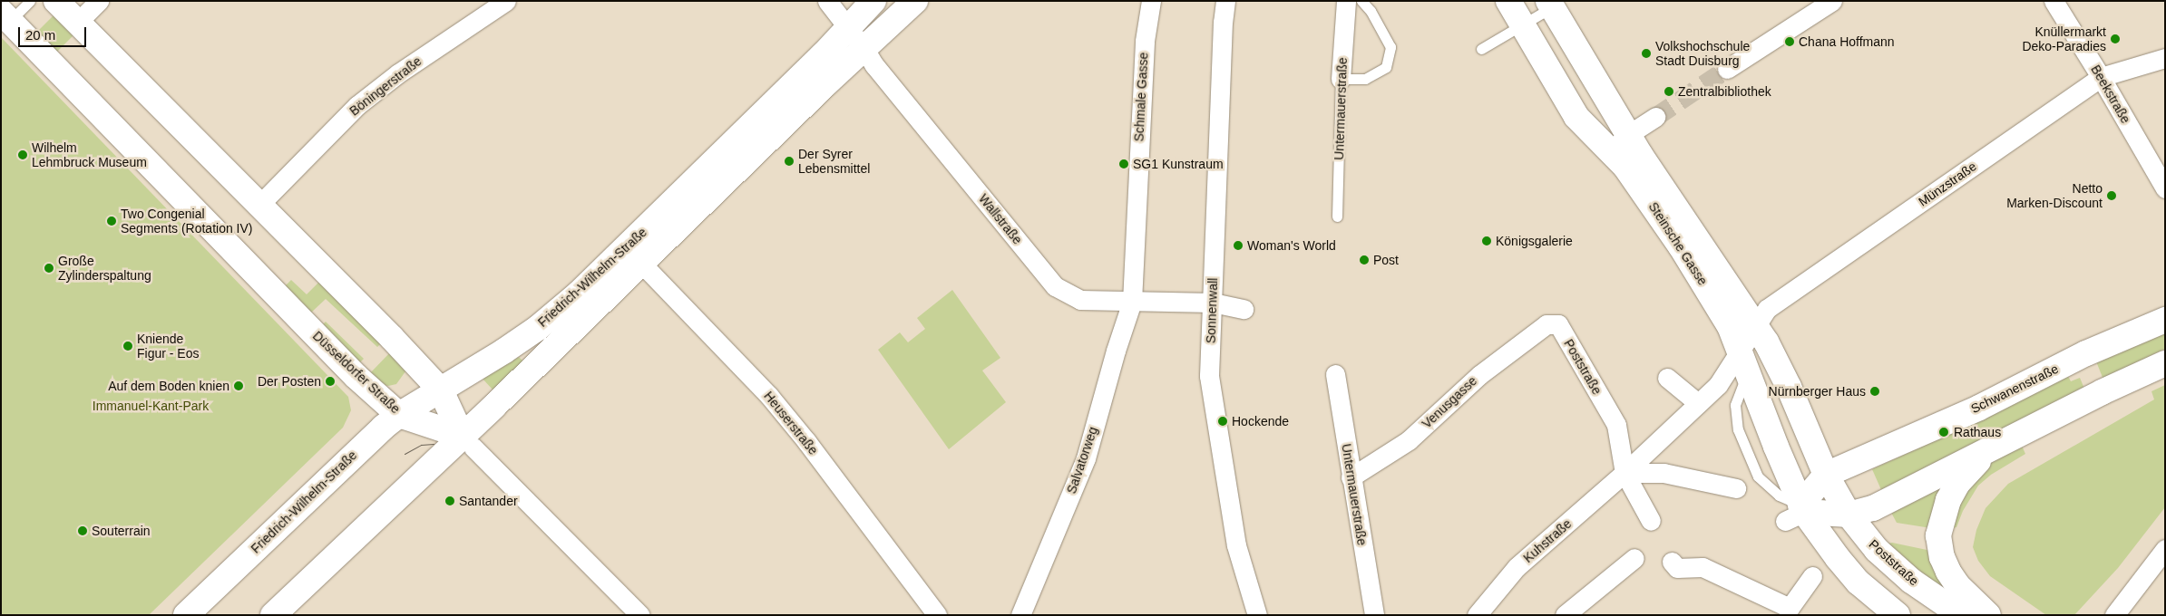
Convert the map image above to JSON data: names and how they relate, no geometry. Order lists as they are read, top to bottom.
{
  "streets": {
    "main road": [
      "Steinsche Gasse",
      "Friedrich-Wilhelm-Straße",
      "Poststraße",
      "Düsseldorfer Straße",
      "Schwanenstraße"
    ],
    "street": [
      "Böningerstraße",
      "Beekstraße",
      "Schmale Gasse",
      "Untermauerstraße",
      "Münzstraße",
      "Wallstraße",
      "Sonnenwall",
      "Venusgasse",
      "Heuserstraße",
      "Salvatorweg",
      "Kuhstraße"
    ]
  },
  "crossings": [
    ["Böningerstraße", "Düsseldorfer Straße"],
    ["Beekstraße", "Münzstraße"],
    ["Schmale Gasse", "Wallstraße"],
    ["Schmale Gasse", "Salvatorweg"],
    ["Untermauerstraße", "Venusgasse"],
    ["Münzstraße", "Steinsche Gasse"],
    ["Münzstraße", "Kuhstraße"],
    ["Wallstraße", "Friedrich-Wilhelm-Straße"],
    ["Wallstraße", "Sonnenwall"],
    ["Wallstraße", "Salvatorweg"],
    ["Steinsche Gasse", "Poststraße"],
    ["Steinsche Gasse", "Schwanenstraße"],
    ["Steinsche Gasse", "Kuhstraße"],
    ["Friedrich-Wilhelm-Straße", "Düsseldorfer Straße"],
    ["Friedrich-Wilhelm-Straße", "Heuserstraße"],
    ["Poststraße", "Schwanenstraße"],
    ["Poststraße", "Venusgasse"],
    ["Poststraße", "Kuhstraße"]
  ],
  "parks": ["Immanuel-Kant-Park"],
  "places": [
    "Knüllermarkt Deko-Paradies",
    "Chana Hoffmann",
    "Volkshochschule Stadt Duisburg",
    "Zentralbibliothek",
    "Wilhelm Lehmbruck Museum",
    "Der Syrer Lebensmittel",
    "SG1 Kunstraum",
    "Netto Marken-Discount",
    "Two Congenial Segments (Rotation IV)",
    "Königsgalerie",
    "Woman's World",
    "Post",
    "Große Zylinderspaltung",
    "Kniende Figur - Eos",
    "Der Posten",
    "Auf dem Boden knien",
    "Nürnberger Haus",
    "Hockende",
    "Rathaus",
    "Santander",
    "Souterrain"
  ],
  "scale_bar": "20 m"
}
